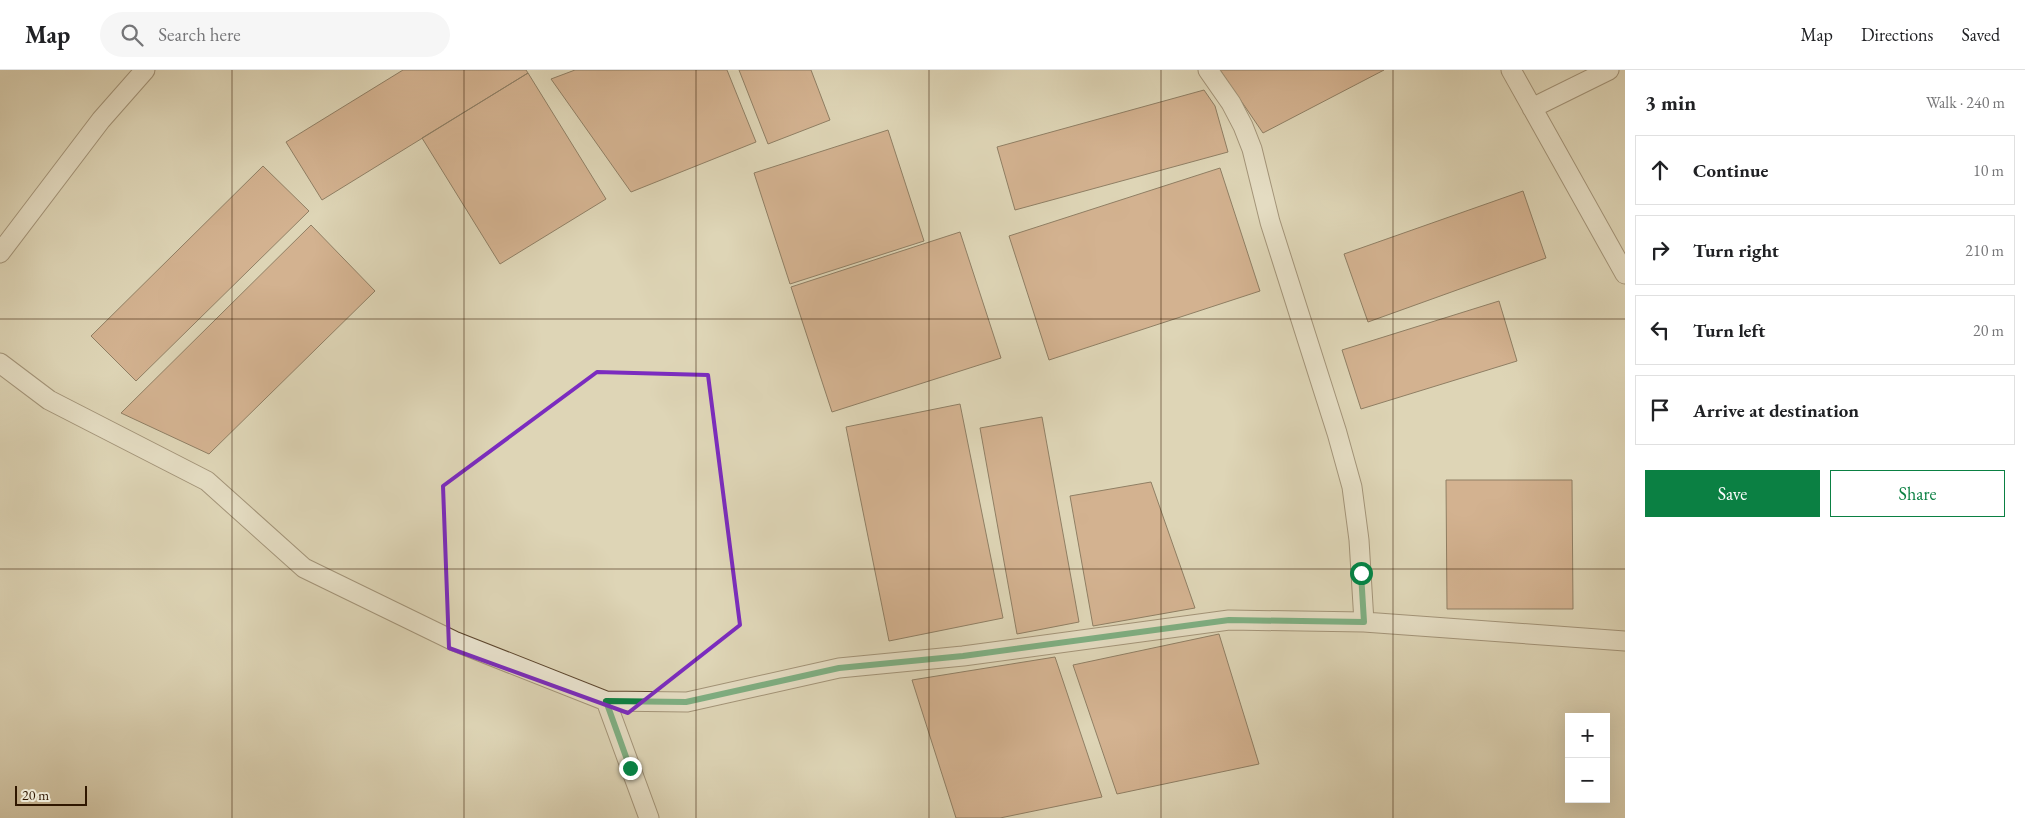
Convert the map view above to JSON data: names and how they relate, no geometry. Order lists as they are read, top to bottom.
{
  "scale_bar": "20 m",
  "page": {
    "header": "Map",
    "search": "Search here",
    "nav": ["Map", "Directions", "Saved"],
    "heading": ["3 min", "Walk · 240 m"],
    "list": [
      ["Continue", "10 m"],
      ["Turn right", "210 m"],
      ["Turn left", "20 m"],
      "Arrive at destination"
    ],
    "buttons": ["Save", "Share"],
    "map_buttons": ["+", "−"],
    "scale": "20 m"
  }
}
